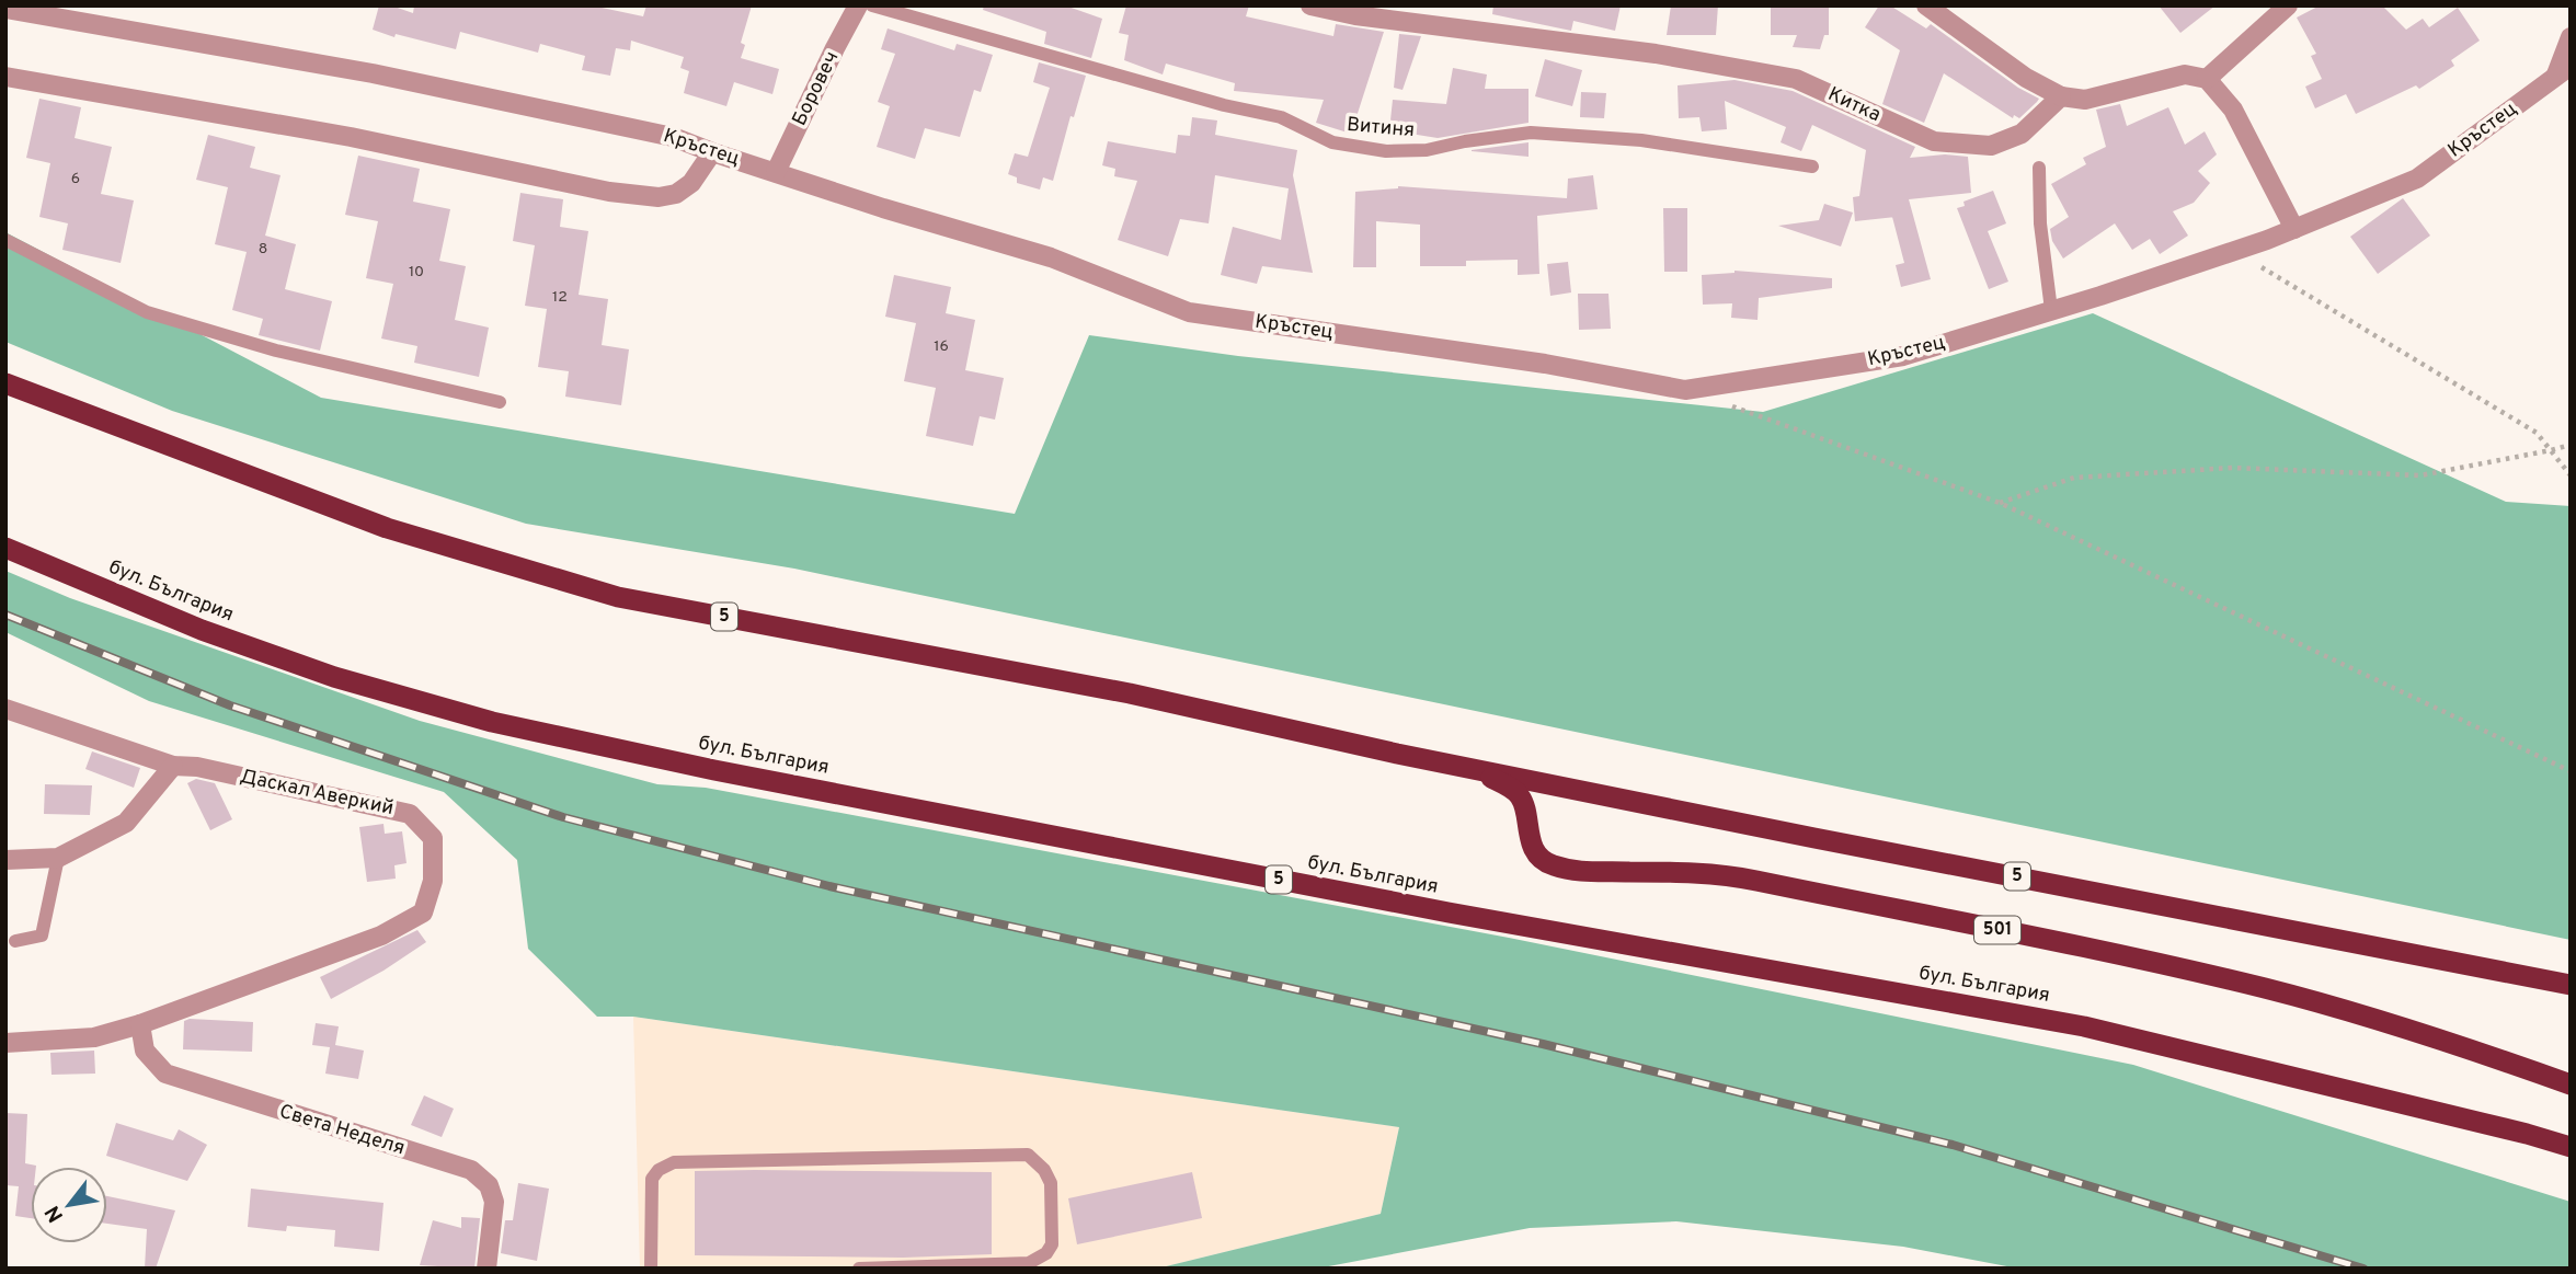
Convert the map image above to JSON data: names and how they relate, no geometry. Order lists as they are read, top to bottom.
{
  "streets": {
    "highway": ["бул. България", "5", "501"],
    "street": [
      "Боровеч",
      "Китка",
      "Кръстец",
      "Даскал Аверкий",
      "Света Неделя"
    ],
    "lane": ["Витиня"]
  },
  "crossings": [
    ["Боровеч", "Кръстец"],
    ["5", "501"],
    ["Даскал Аверкий", "Света Неделя"]
  ],
  "house_numbers": [
    "6",
    "8",
    "10",
    "12",
    "16"
  ],
  "north": "bottom left"
}
